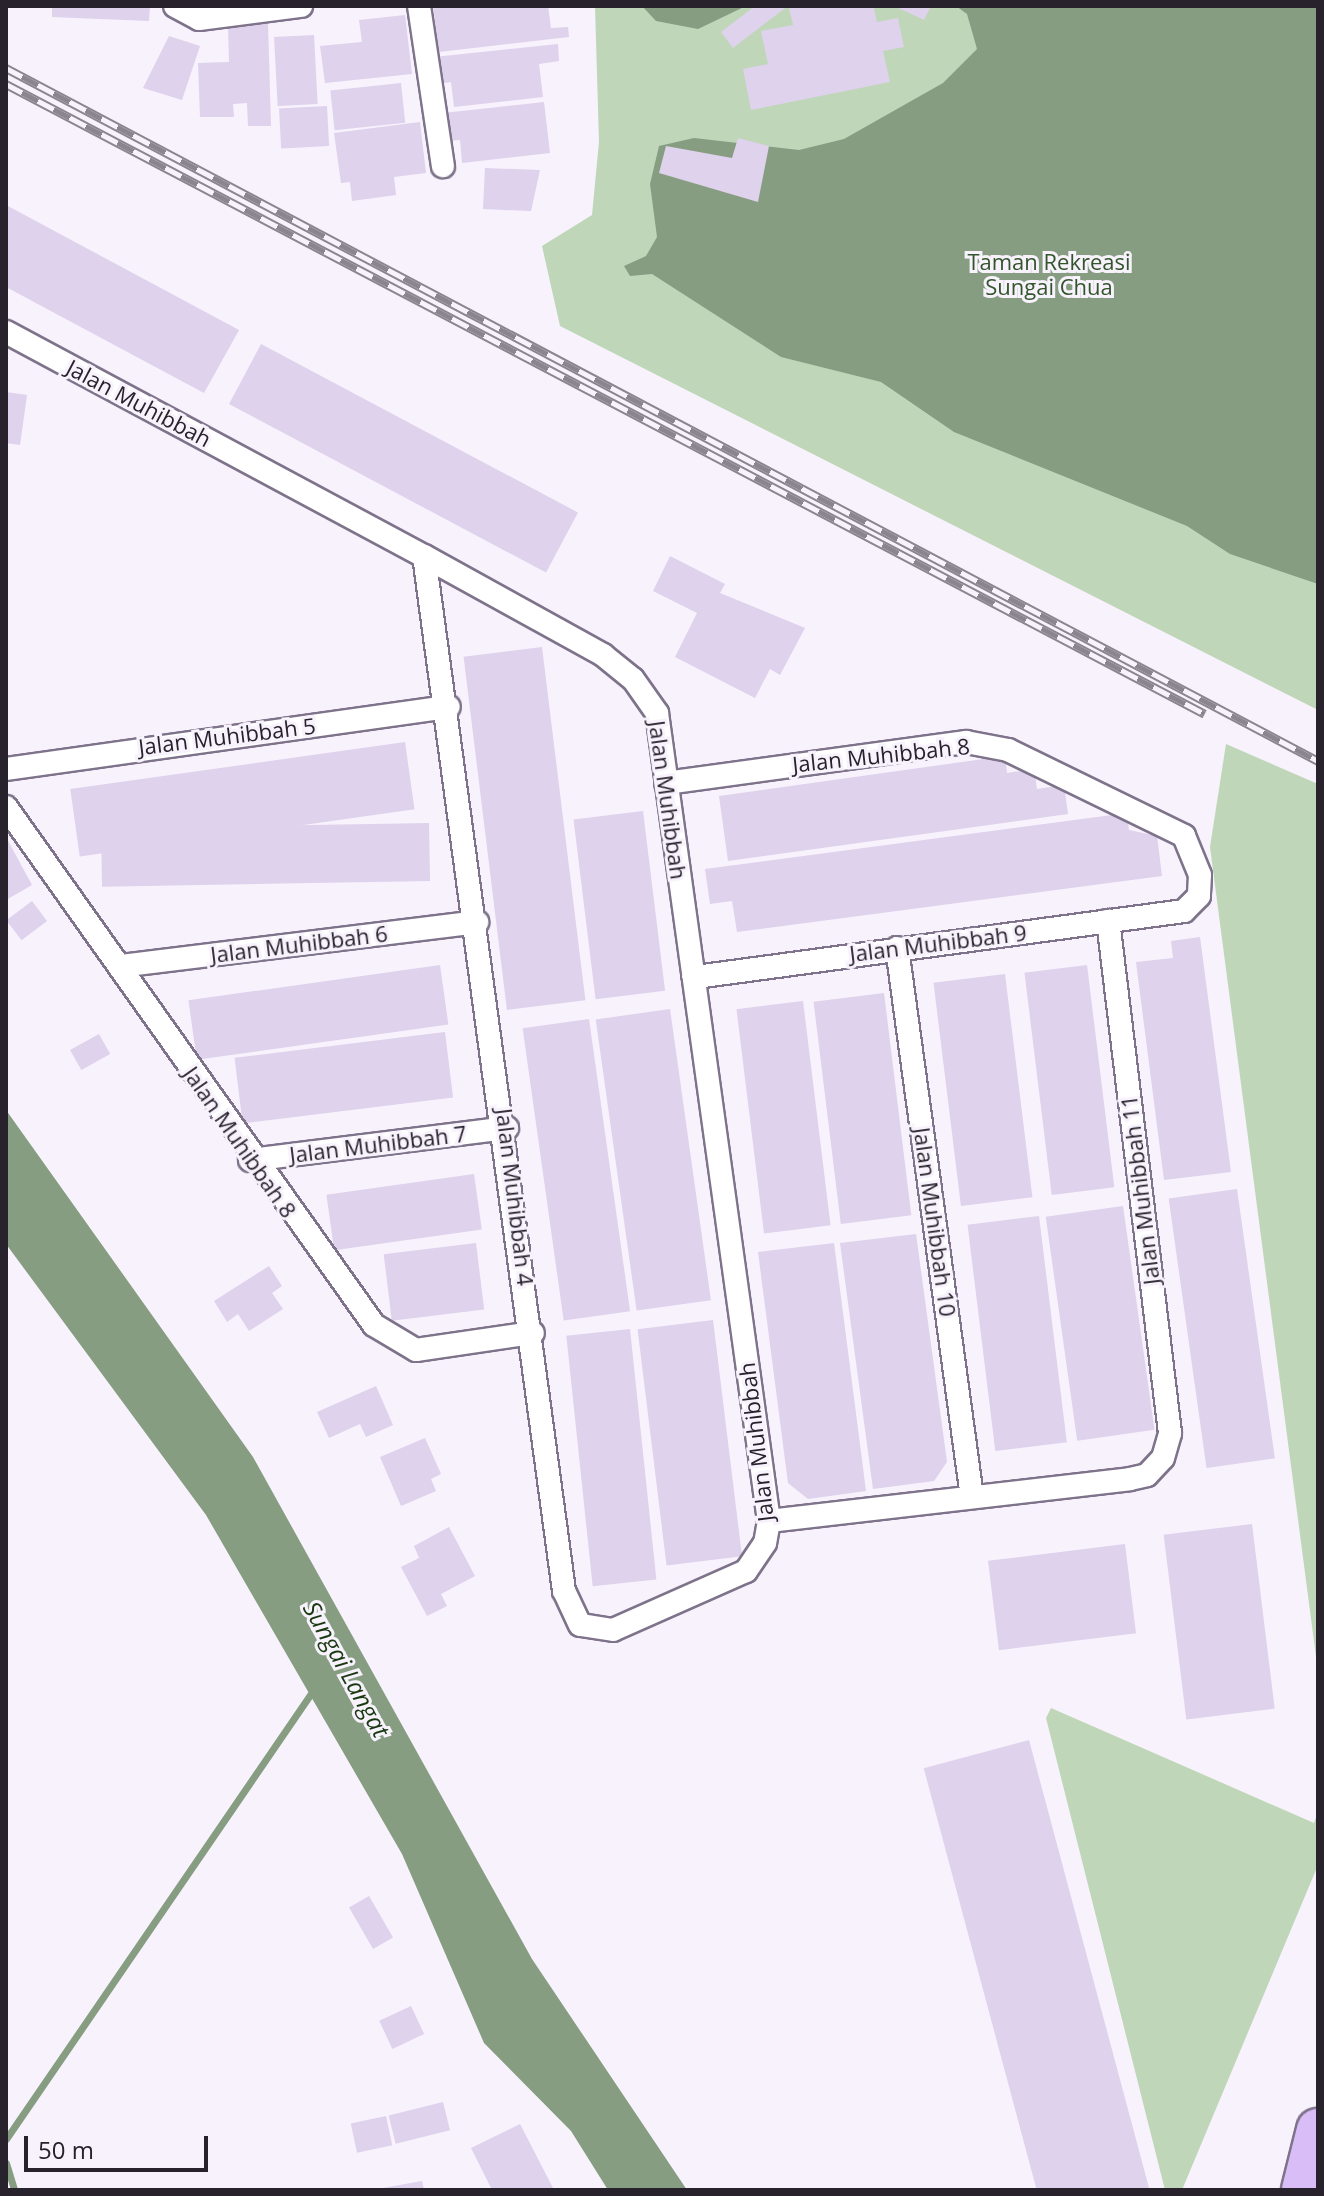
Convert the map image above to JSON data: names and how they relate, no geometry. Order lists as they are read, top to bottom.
{
  "streets": {
    "street": [
      "Jalan Muhibbah",
      "Jalan Muhibbah 5",
      "Jalan Muhibbah 8",
      "Jalan Muhibbah 9",
      "Jalan Muhibbah 6",
      "Jalan Muhibbah 7",
      "Jalan Muhibbah 11",
      "Jalan Muhibbah 4",
      "Jalan Muhibbah 10"
    ]
  },
  "crossings": [
    ["Jalan Muhibbah", "Jalan Muhibbah 8"],
    ["Jalan Muhibbah", "Jalan Muhibbah 9"],
    ["Jalan Muhibbah", "Jalan Muhibbah 4"],
    ["Jalan Muhibbah 5", "Jalan Muhibbah 4"],
    ["Jalan Muhibbah 8", "Jalan Muhibbah 9"],
    ["Jalan Muhibbah 8", "Jalan Muhibbah 6"],
    ["Jalan Muhibbah 8", "Jalan Muhibbah 7"],
    ["Jalan Muhibbah 8", "Jalan Muhibbah 4"],
    ["Jalan Muhibbah 9", "Jalan Muhibbah 11"],
    ["Jalan Muhibbah 9", "Jalan Muhibbah 10"],
    ["Jalan Muhibbah 6", "Jalan Muhibbah 4"],
    ["Jalan Muhibbah 7", "Jalan Muhibbah 4"],
    ["Jalan Muhibbah 11", "Jalan Muhibbah 10"]
  ],
  "water": ["Sungai Langat"],
  "parks": ["Taman Rekreasi Sungai Chua"],
  "scale_bar": "50 m"
}
